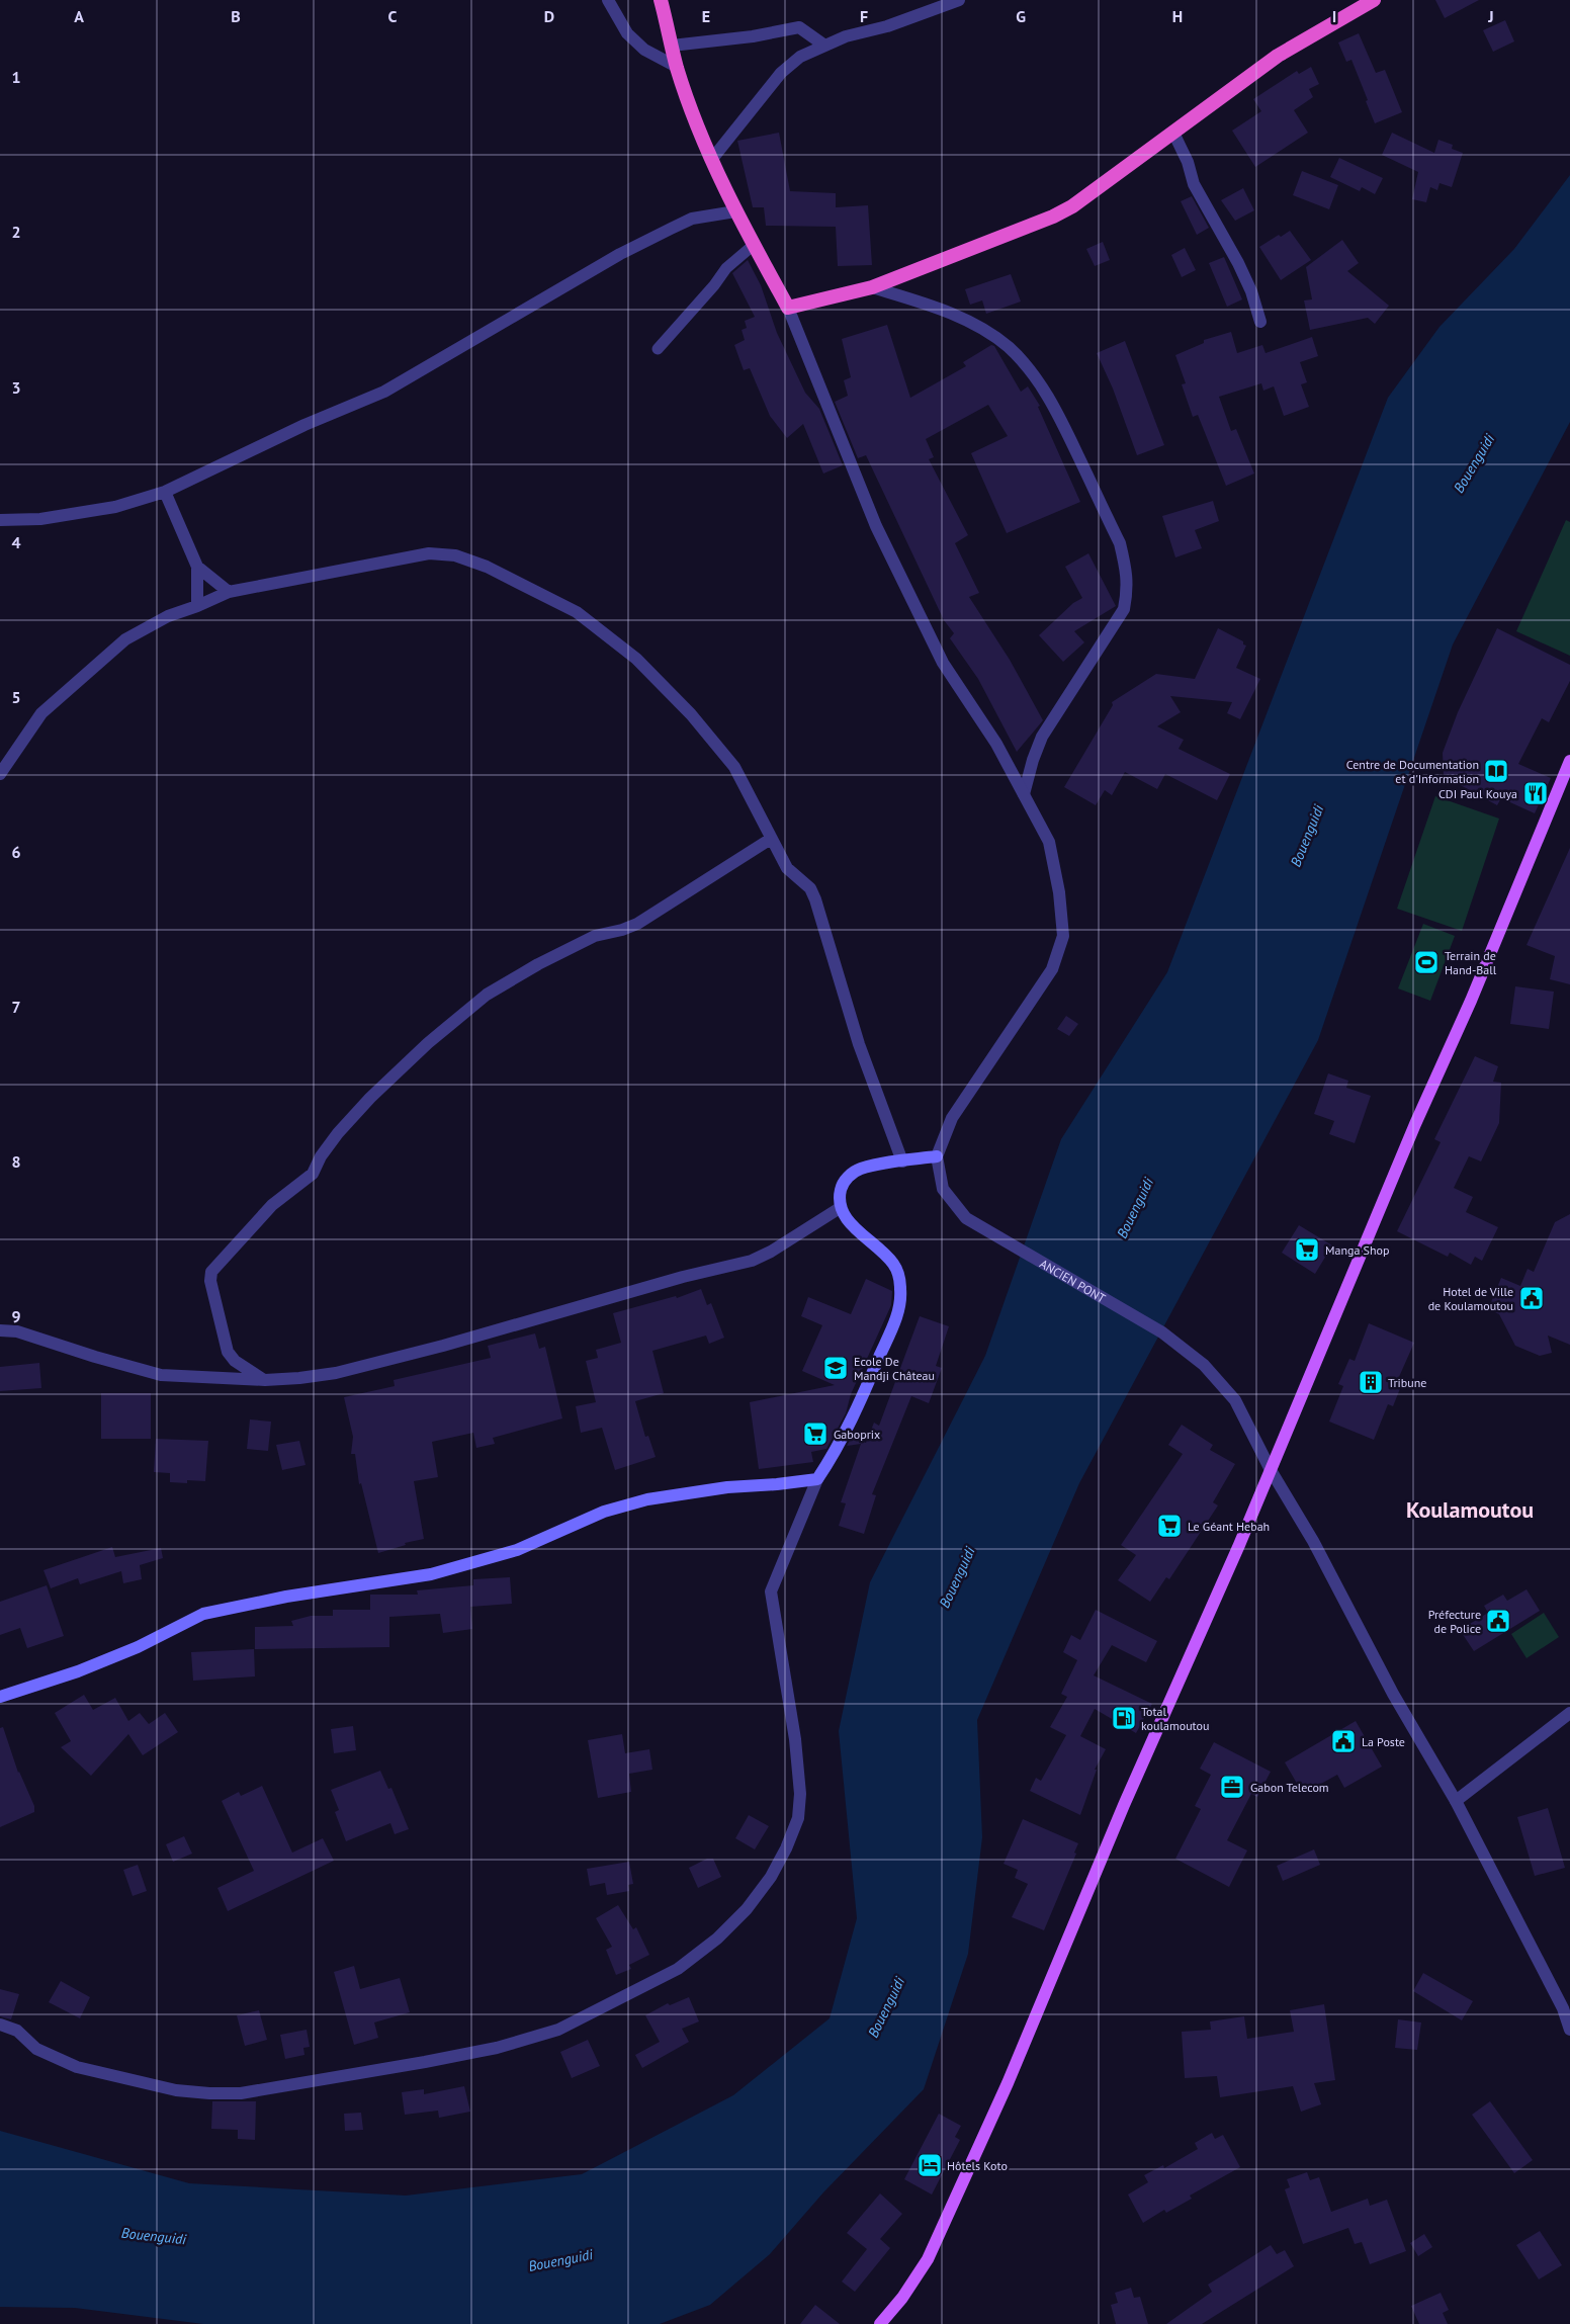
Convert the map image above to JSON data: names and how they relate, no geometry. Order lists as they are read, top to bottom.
{
  "streets": {
    "street": ["ANCIEN PONT"]
  },
  "districts": ["Koulamoutou"],
  "water": ["Bouenguidi"],
  "places": {
    "library": ["Centre de Documentation et d'Information"],
    "restaurant": ["CDI Paul Kouya"],
    "sports": ["Terrain de Hand-Ball"],
    "supermarket": ["Manga Shop", "Gaboprix", "Le Géant Hebah"],
    "public building": ["Hotel de Ville de Koulamoutou", "Préfecture de Police", "La Poste"],
    "school or university": ["Ecole De Mandji Château"],
    "building": ["Tribune"],
    "fuel station": ["Total koulamoutou"],
    "office": ["Gabon Telecom"],
    "hotel": ["Hôtels Koto"]
  },
  "grid": {
    "columns": [
      "A",
      "B",
      "C",
      "D",
      "E",
      "F",
      "G",
      "H",
      "I",
      "J"
    ],
    "rows": [
      "1",
      "2",
      "3",
      "4",
      "5",
      "6",
      "7",
      "8",
      "9"
    ]
  }
}
